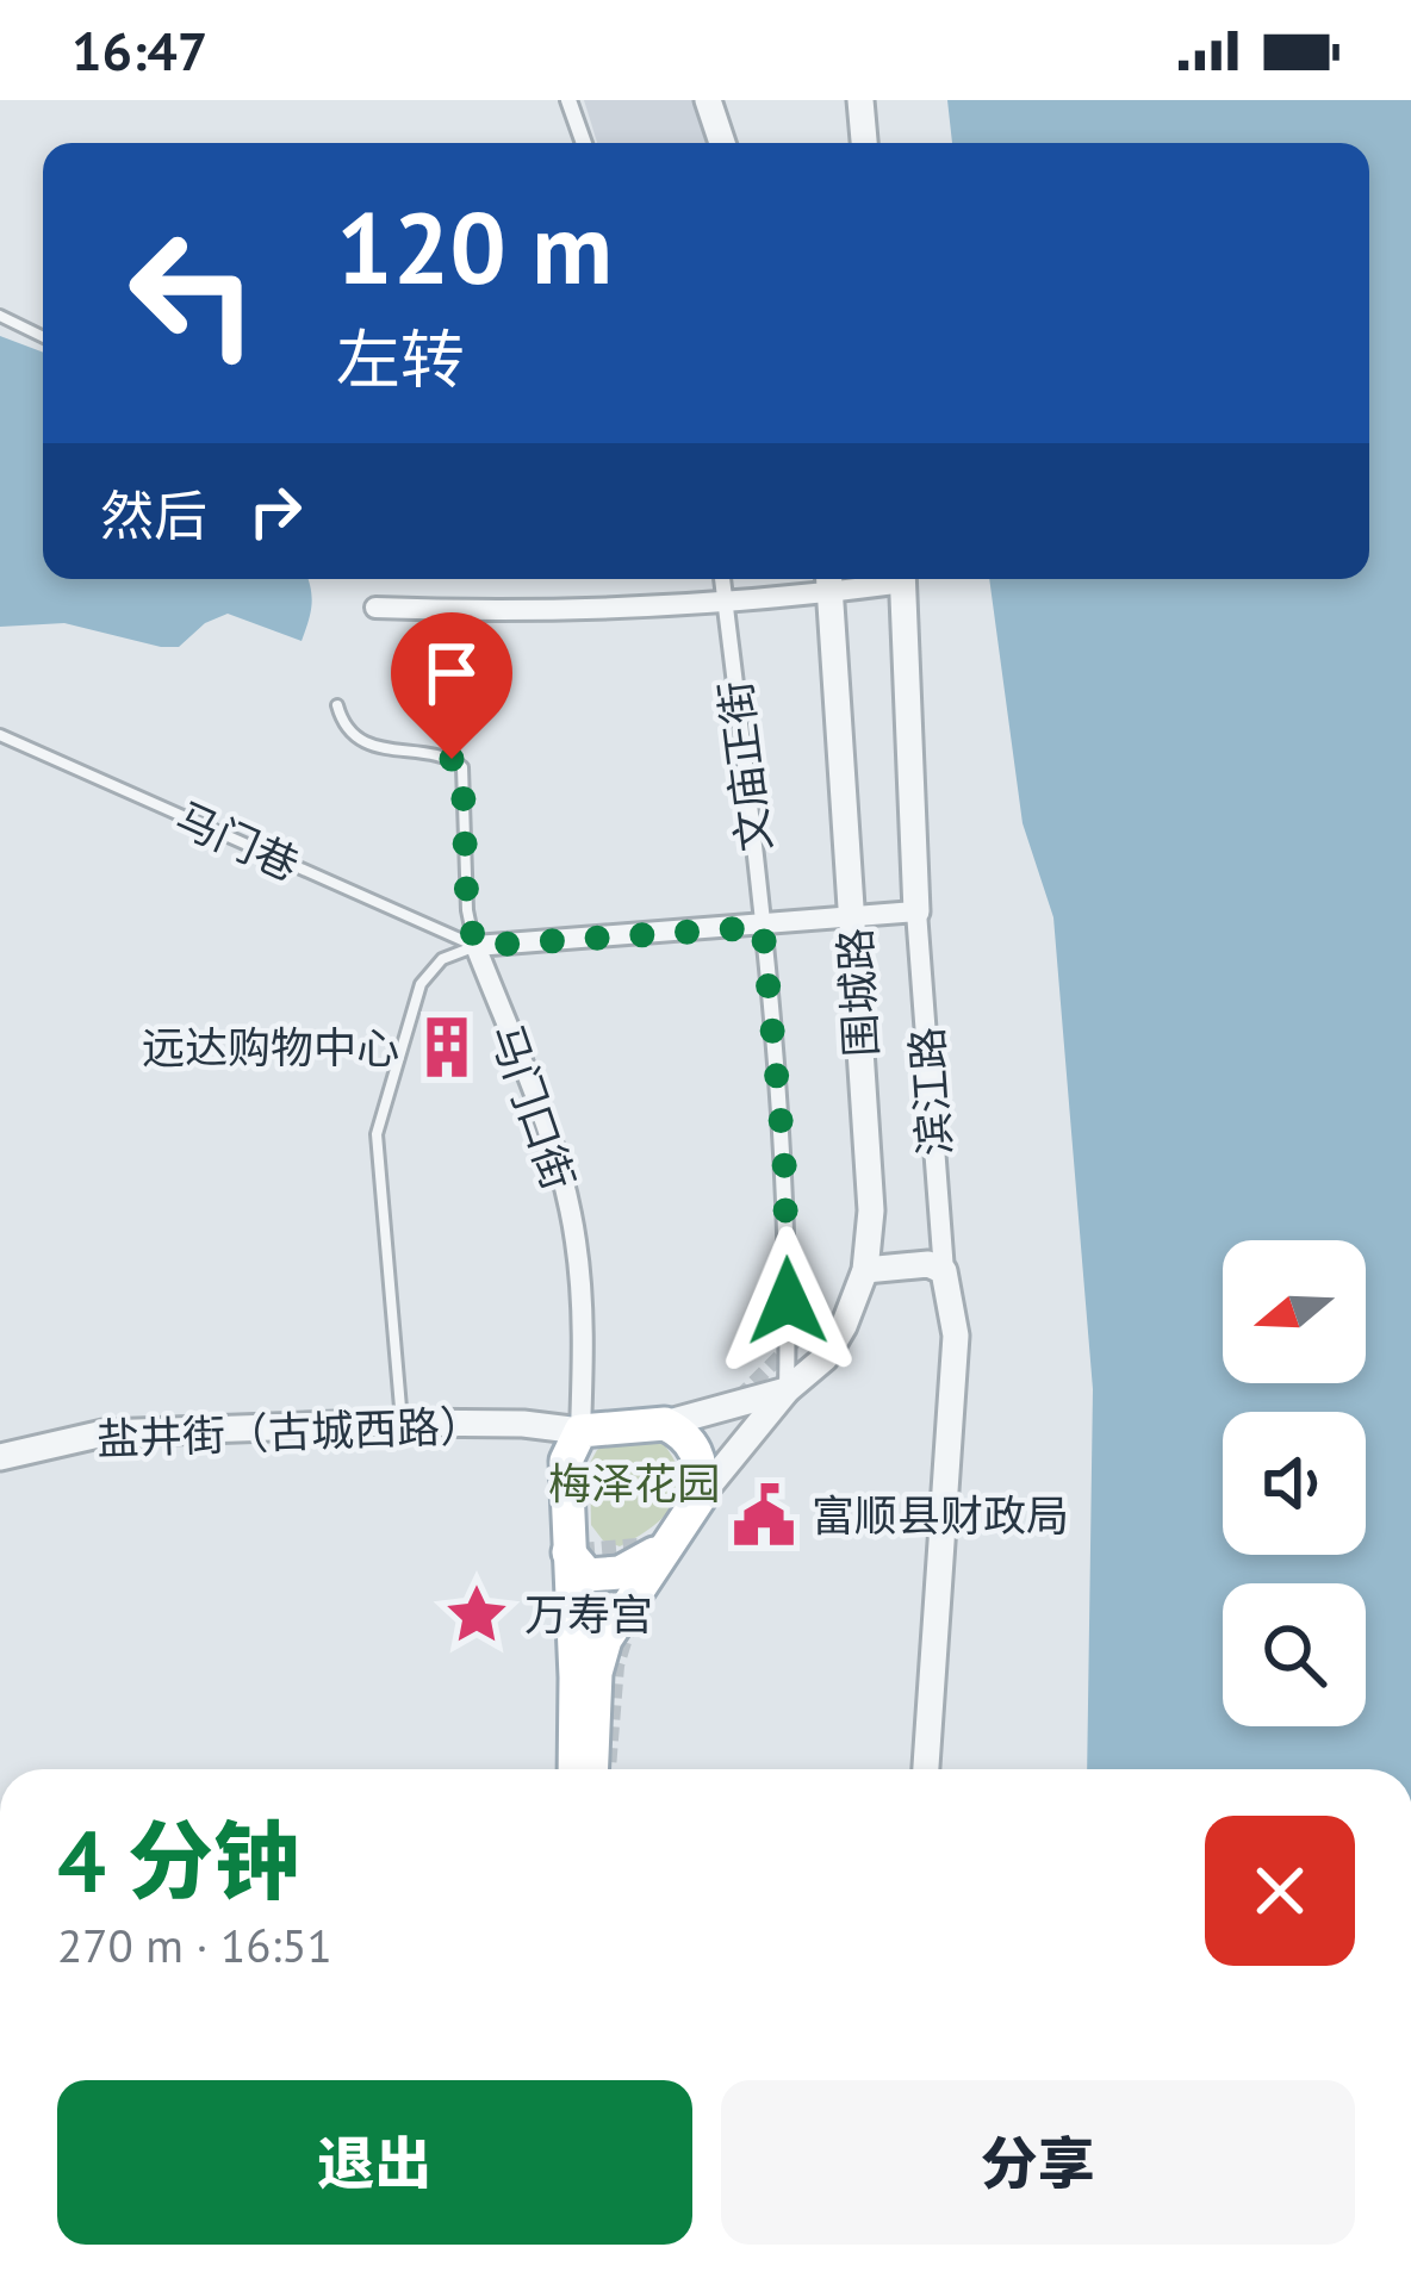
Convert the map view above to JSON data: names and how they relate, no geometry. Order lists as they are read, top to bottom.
{
  "streets": {
    "street": [
      "文庙正街",
      "围城路",
      "滨江路",
      "马门口街",
      "盐井街（古城西路）"
    ],
    "lane": ["马门巷"]
  },
  "crossings": [
    ["文庙正街", "围城路"],
    ["马门巷", "马门口街"],
    ["围城路", "马门口街"],
    ["围城路", "盐井街（古城西路）"],
    ["马门口街", "盐井街（古城西路）"]
  ],
  "parks": ["梅泽花园"],
  "places": {
    "building": ["远达购物中心"],
    "public building": ["富顺县财政局"],
    "place": ["万寿宫"]
  },
  "north": "left",
  "page": {
    "status": "16:47",
    "turn": ["120 m", "左转"],
    "then": "然后",
    "heading": ["4 分钟", "270 m · 16:51"],
    "buttons": ["退出", "分享"]
  }
}
